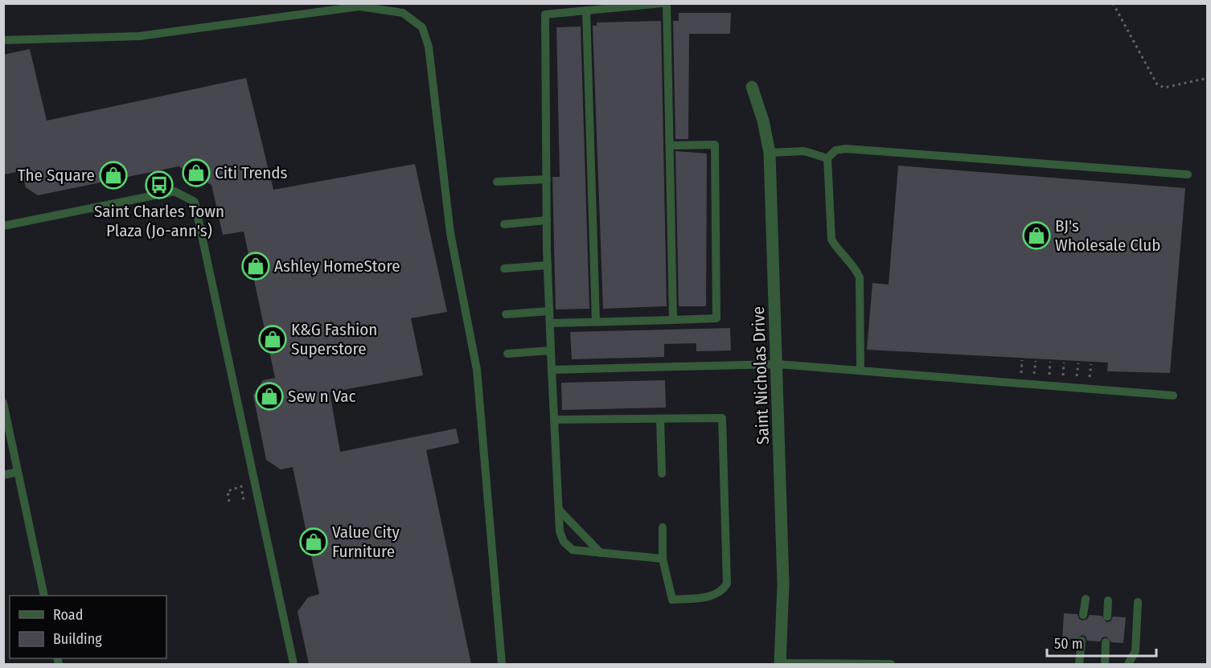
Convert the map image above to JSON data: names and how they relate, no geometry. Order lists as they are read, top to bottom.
{
  "streets": {
    "street": ["Saint Nicholas Drive"]
  },
  "places": {
    "shop": [
      "Citi Trends",
      "The Square",
      "BJ's Wholesale Club",
      "Ashley HomeStore",
      "K&G Fashion Superstore",
      "Sew n Vac",
      "Value City Furniture"
    ],
    "bus stop": ["Saint Charles Town Plaza (Jo-ann's)"]
  },
  "legend": ["Road", "Building"],
  "scale_bar": "50 m"
}
